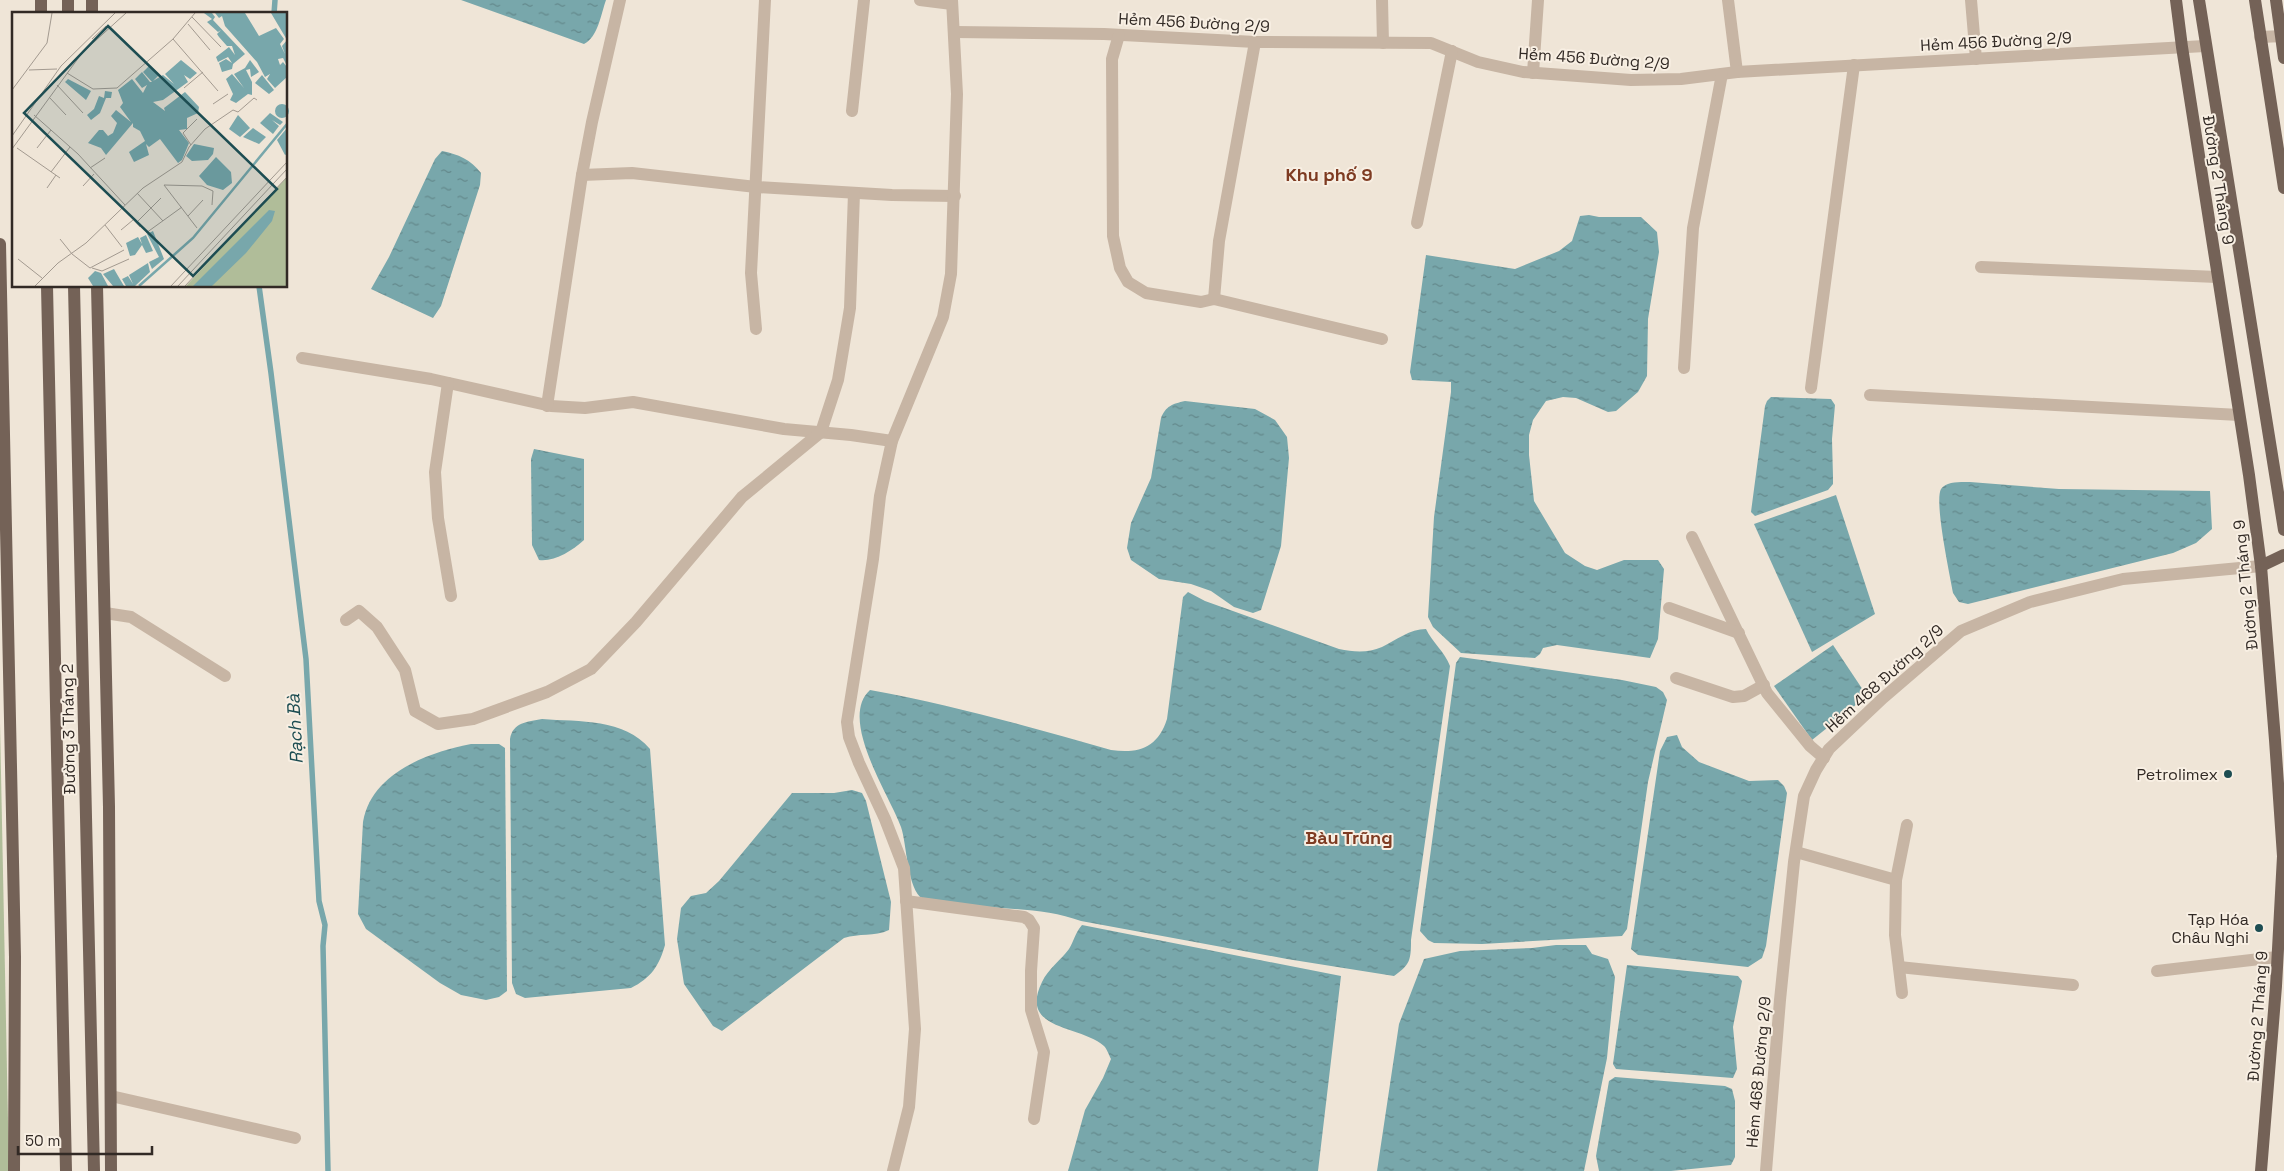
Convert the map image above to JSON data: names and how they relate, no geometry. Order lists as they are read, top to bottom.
{
  "streets": {
    "main road": ["Đường 2 Tháng 9", "Đường 3 Tháng 2"],
    "street": ["Hẻm 456 Đường 2/9", "Hẻm 468 Đường 2/9"]
  },
  "crossings": [
    ["Hẻm 456 Đường 2/9", "Đường 2 Tháng 9"],
    ["Đường 2 Tháng 9", "Hẻm 468 Đường 2/9"]
  ],
  "districts": ["Khu phố 9", "Bàu Trũng"],
  "water": ["Rạch Bà"],
  "places": ["Petrolimex", "Tạp Hóa Châu Nghi"],
  "scale_bar": "50 m"
}
